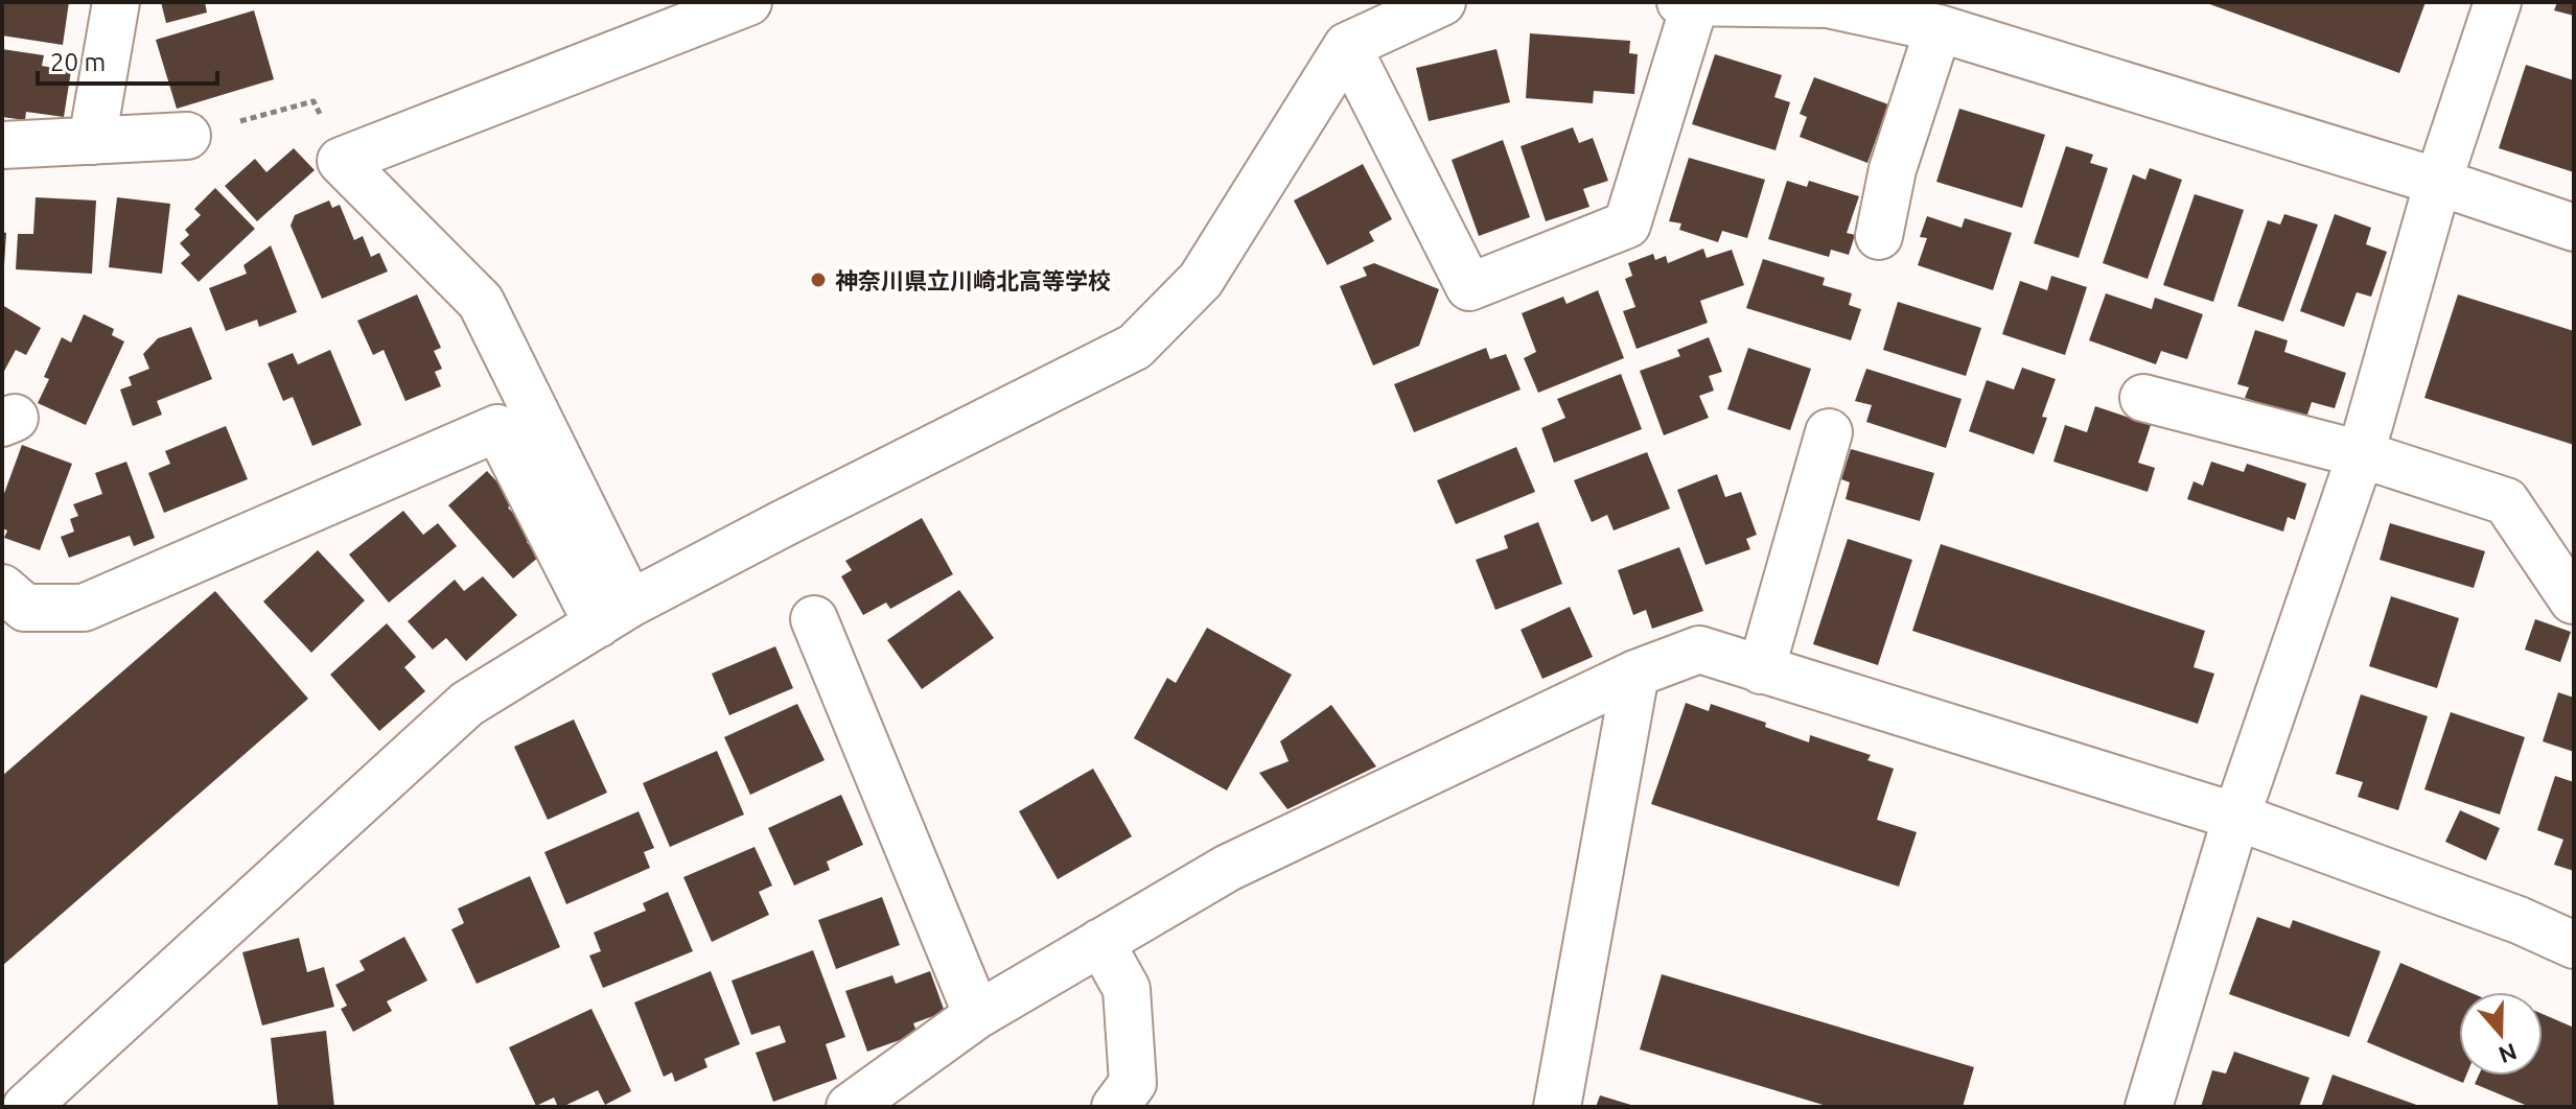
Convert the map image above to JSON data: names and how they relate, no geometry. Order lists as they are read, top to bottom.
{
  "places": ["神奈川県立川崎北高等学校"],
  "scale_bar": "20 m",
  "north": "bottom"
}
